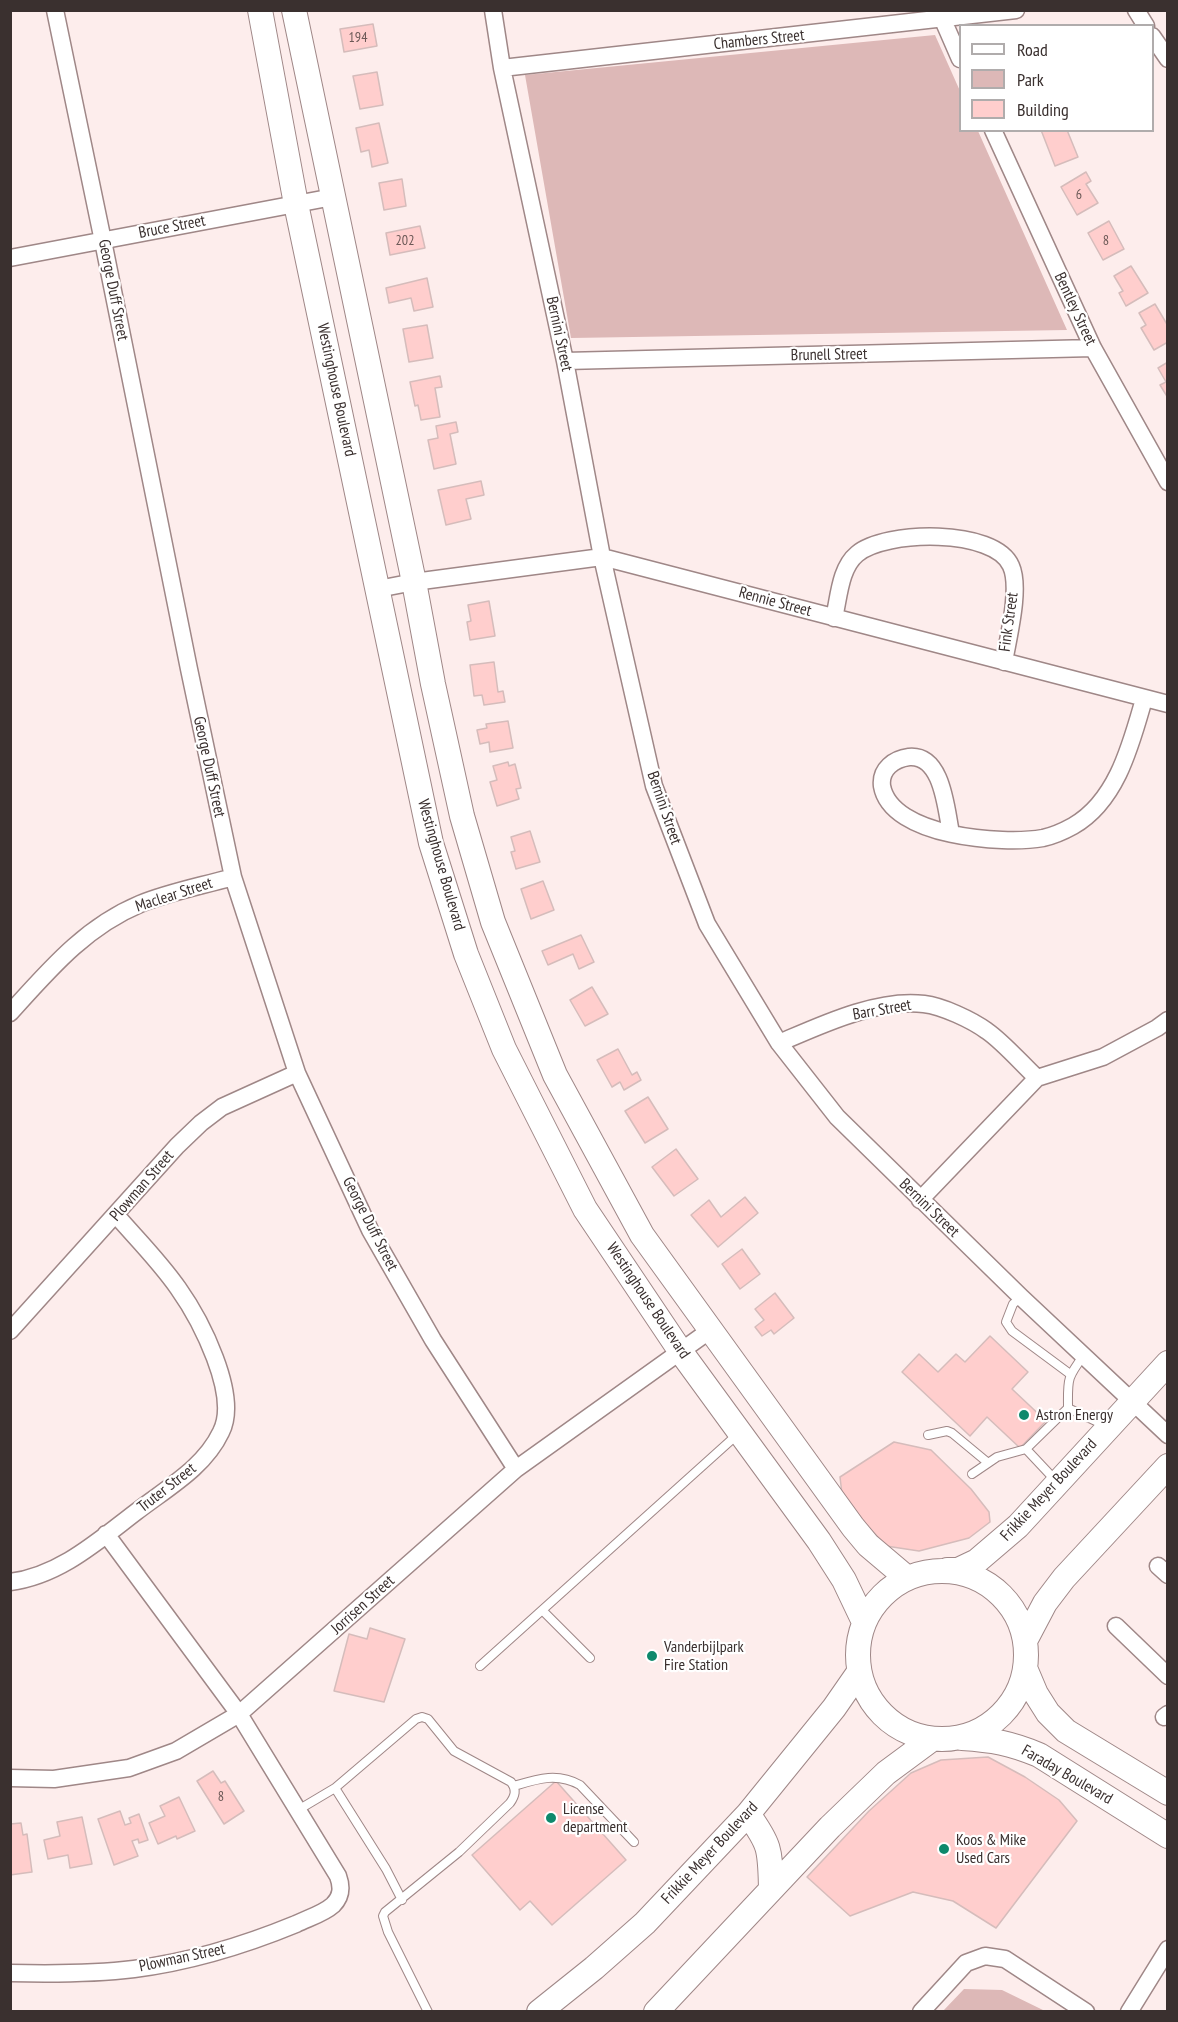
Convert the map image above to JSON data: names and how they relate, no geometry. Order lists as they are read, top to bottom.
{
  "streets": {
    "street": [
      "Chambers Street",
      "Bruce Street",
      "George Duff Street",
      "Bentley Street",
      "Bernini Street",
      "Brunell Street",
      "Westinghouse Boulevard",
      "Rennie Street",
      "Fink Street",
      "Maclear Street",
      "Barr Street",
      "Plowman Street",
      "Truter Street",
      "Frikkie Meyer Boulevard",
      "Jorrisen Street",
      "Faraday Boulevard"
    ]
  },
  "crossings": [
    ["Chambers Street", "Bernini Street"],
    ["Bruce Street", "George Duff Street"],
    ["Bruce Street", "Westinghouse Boulevard"],
    ["George Duff Street", "Maclear Street"],
    ["George Duff Street", "Plowman Street"],
    ["George Duff Street", "Jorrisen Street"],
    ["Bentley Street", "Brunell Street"],
    ["Bernini Street", "Brunell Street"],
    ["Bernini Street", "Rennie Street"],
    ["Bernini Street", "Barr Street"],
    ["Bernini Street", "Frikkie Meyer Boulevard"],
    ["Westinghouse Boulevard", "Rennie Street"],
    ["Westinghouse Boulevard", "Frikkie Meyer Boulevard"],
    ["Westinghouse Boulevard", "Jorrisen Street"],
    ["Westinghouse Boulevard", "Faraday Boulevard"],
    ["Rennie Street", "Fink Street"],
    ["Plowman Street", "Truter Street"],
    ["Frikkie Meyer Boulevard", "Faraday Boulevard"]
  ],
  "places": [
    "Astron Energy",
    "Vanderbijlpark Fire Station",
    "License department",
    "Koos & Mike Used Cars"
  ],
  "house_numbers": [
    "194",
    "6",
    "202",
    "8",
    "8"
  ],
  "legend": ["Road", "Park", "Building"]
}
